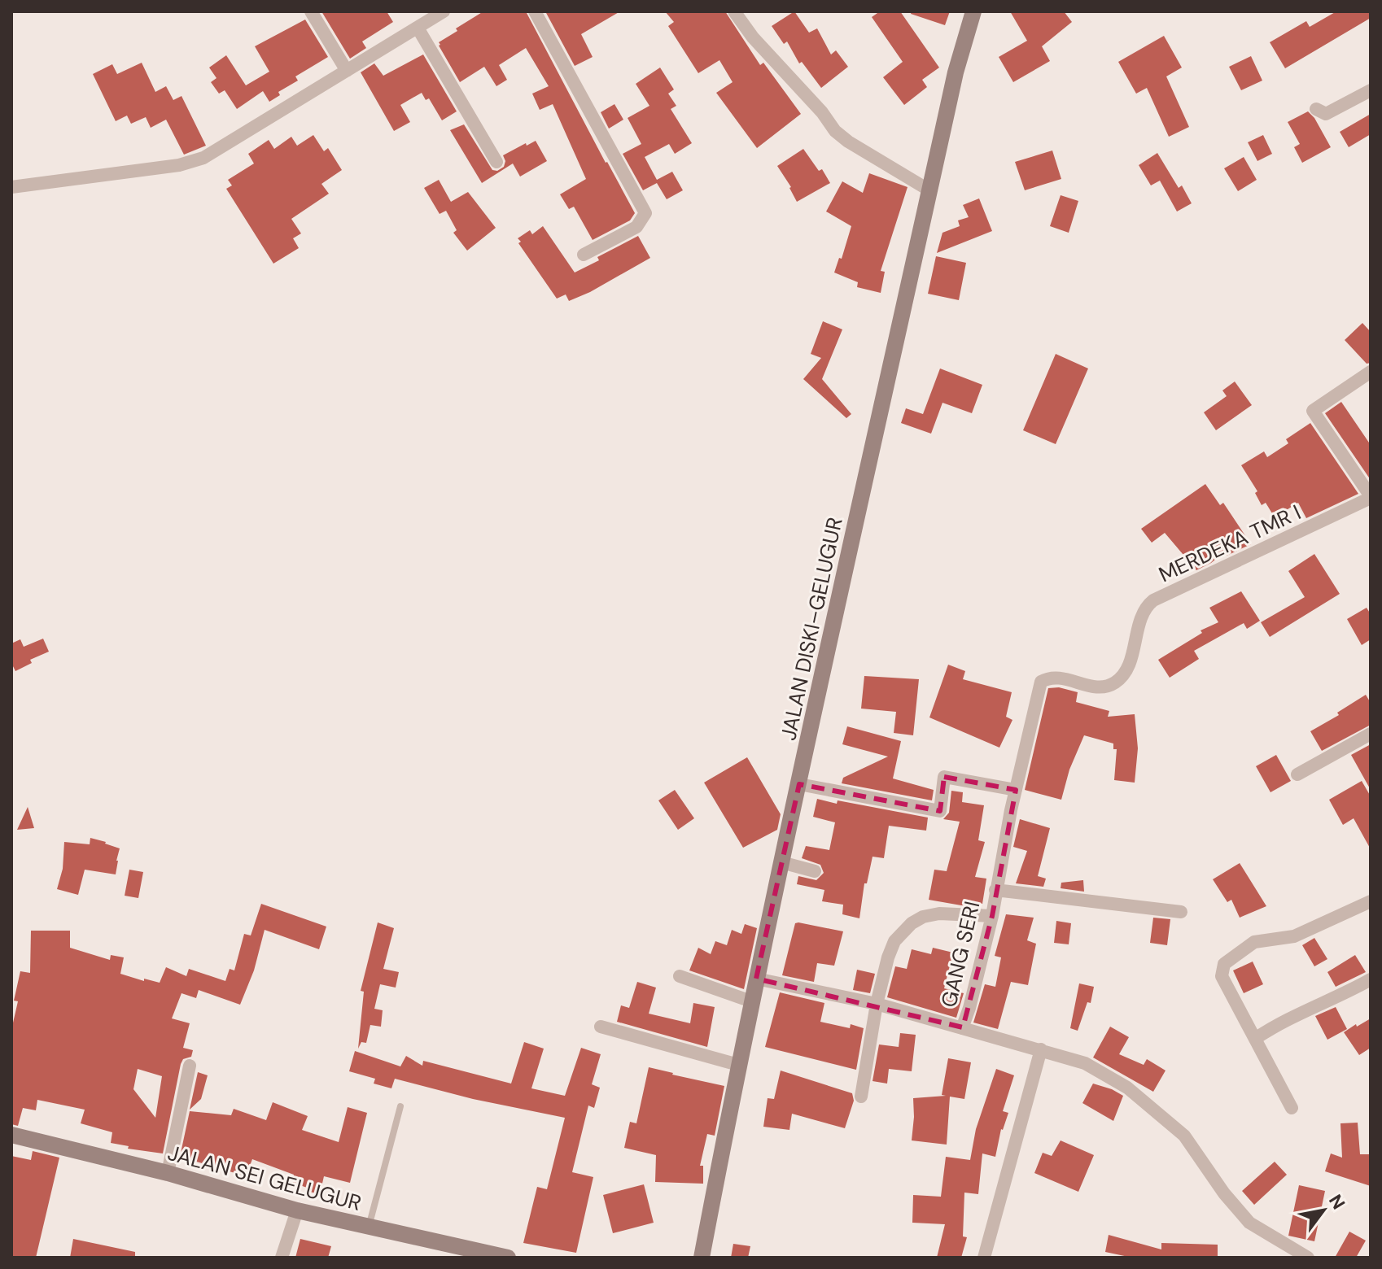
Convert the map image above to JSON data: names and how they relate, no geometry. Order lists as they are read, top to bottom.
{
  "streets": {
    "main road": ["JALAN DISKI–GELUGUR", "JALAN SEI GELUGUR"],
    "street": ["MERDEKA TMR I", "GANG SERI"]
  },
  "crossings": [
    ["MERDEKA TMR I", "GANG SERI"],
    ["JALAN DISKI–GELUGUR", "GANG SERI"]
  ],
  "north": "top right"
}
